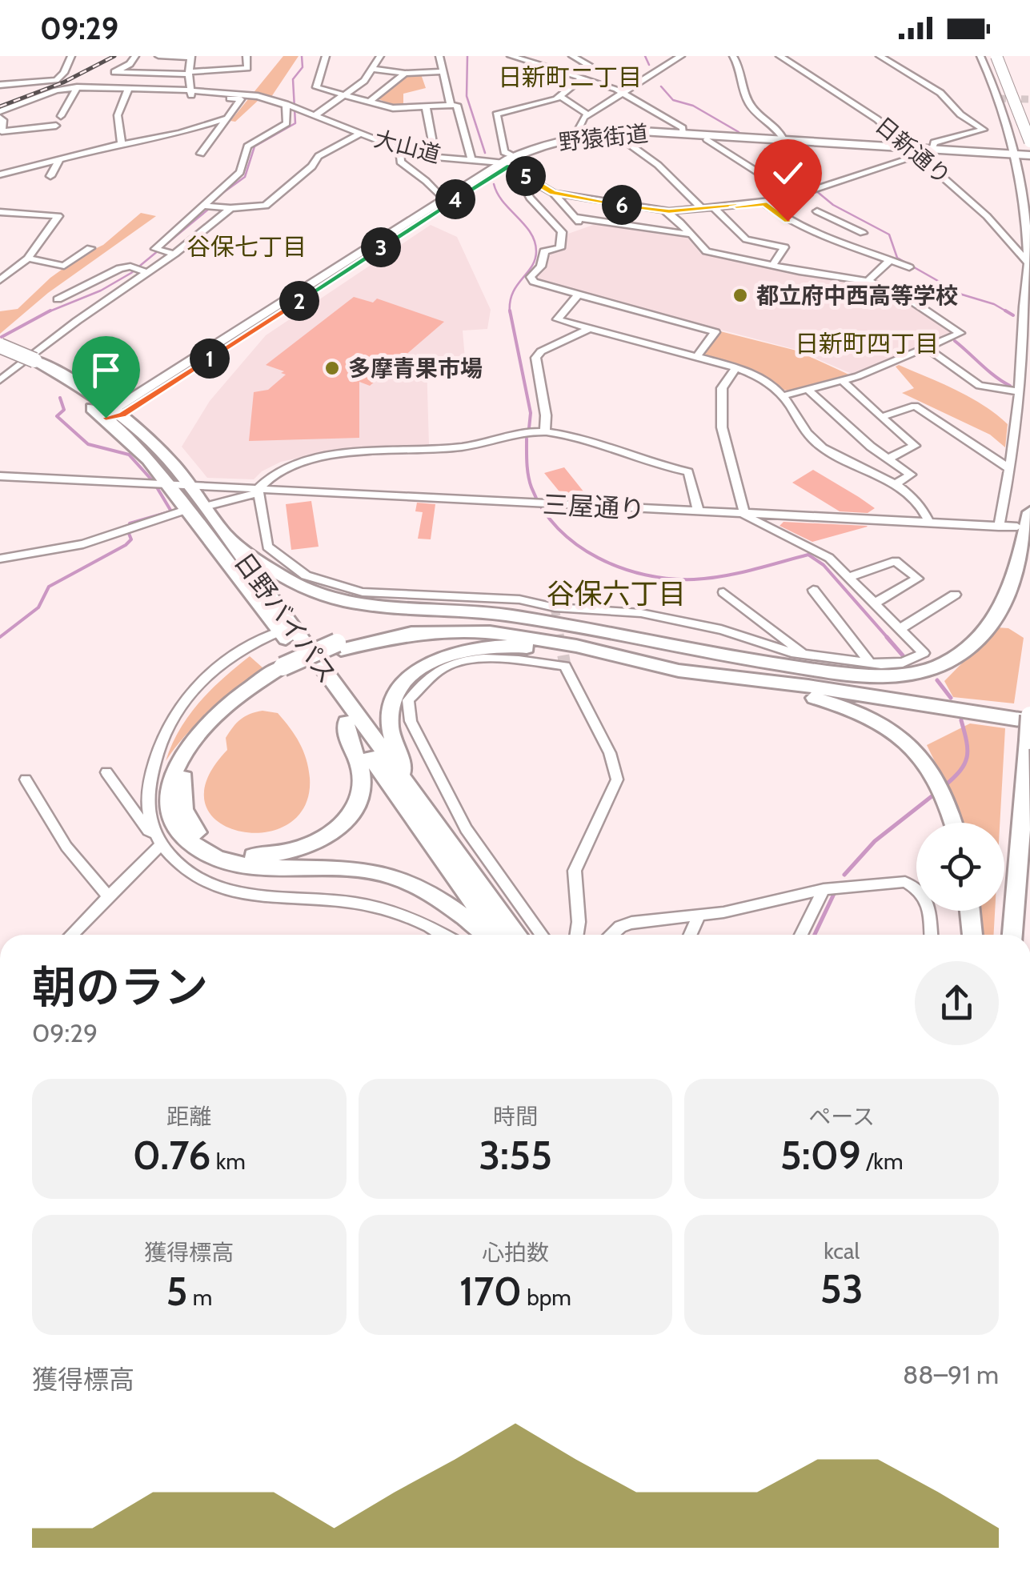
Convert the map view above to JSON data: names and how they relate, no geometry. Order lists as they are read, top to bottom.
{
  "streets": {
    "highway": ["日野バイパス"],
    "main road": ["野猿街道"],
    "street": ["大山道", "日新通り", "三屋通り"]
  },
  "crossings": [
    ["野猿街道", "大山道"],
    ["野猿街道", "日新通り"],
    ["野猿街道", "日野バイパス"],
    ["大山道", "日新通り"],
    ["三屋通り", "日野バイパス"]
  ],
  "districts": [
    "日新町二丁目",
    "谷保七丁目",
    "日新町四丁目",
    "谷保六丁目"
  ],
  "places": ["都立府中西高等学校", "多摩青果市場"],
  "page": {
    "status": "09:29",
    "pins": [
      "5",
      "4",
      "6",
      "3",
      "2",
      "1"
    ],
    "heading": ["朝のラン", "09:29"],
    "stats": [
      ["距離", "0.76 km"],
      ["時間", "3:55"],
      ["ペース", "5:09 /km"],
      ["獲得標高", "5 m"],
      ["心拍数", "170 bpm"],
      ["kcal", "53"]
    ],
    "chart": ["獲得標高", "88–91 m"]
  }
}
